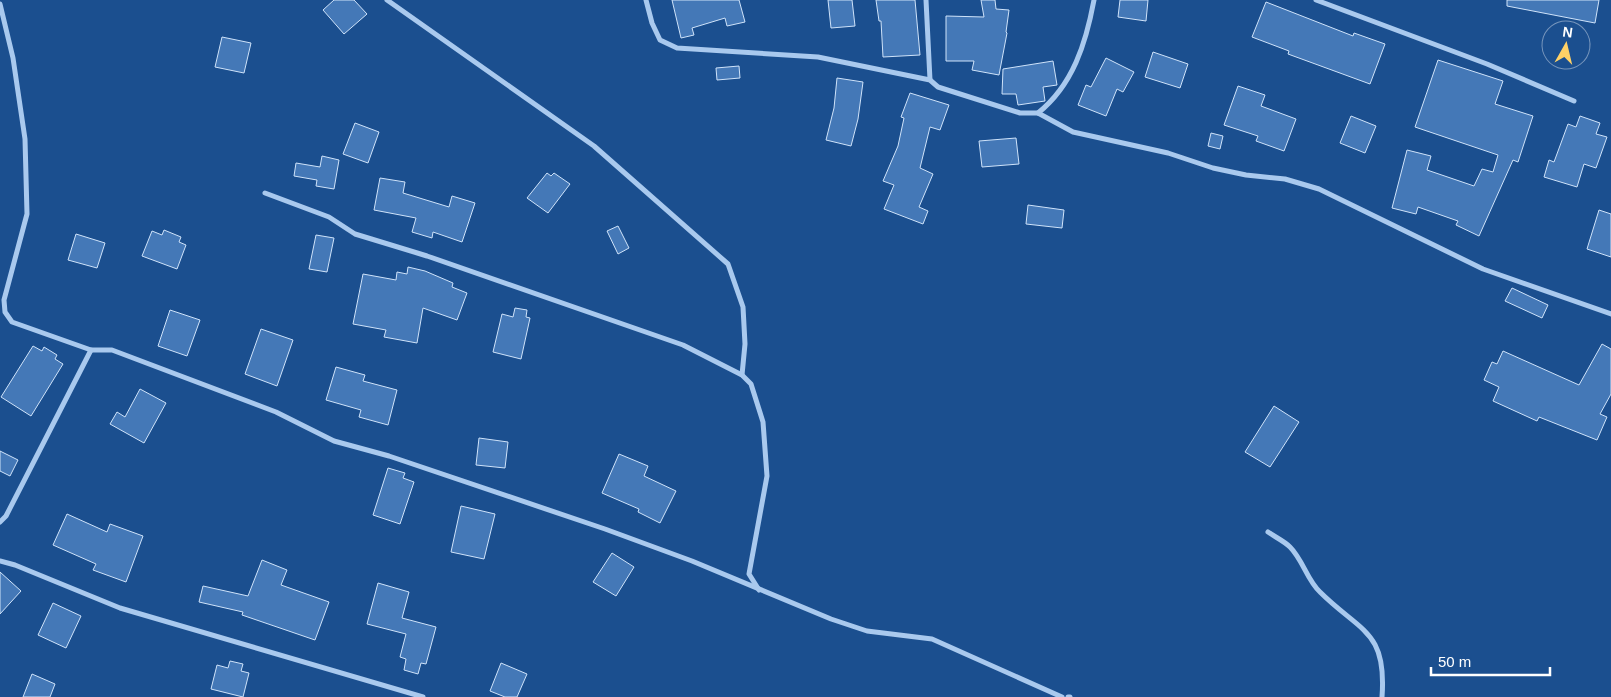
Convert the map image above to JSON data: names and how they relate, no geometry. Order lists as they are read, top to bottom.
{
  "scale_bar": "50 m",
  "north": "top"
}
